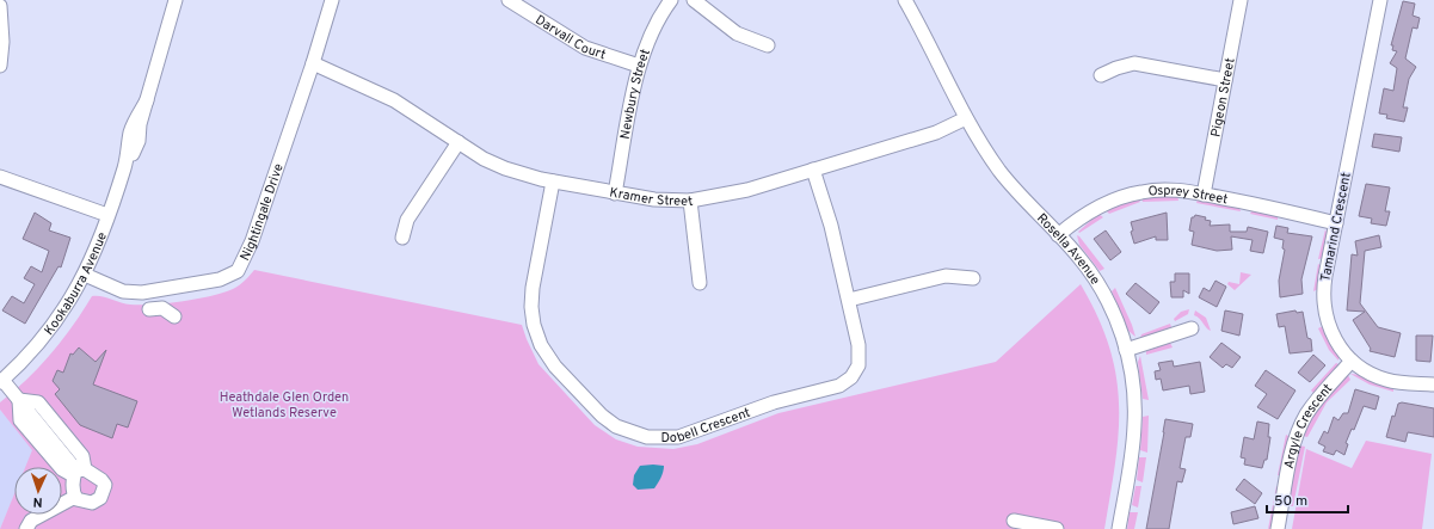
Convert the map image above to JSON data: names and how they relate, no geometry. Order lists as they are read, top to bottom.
{
  "streets": {
    "street": [
      "Darvall Court",
      "Newbury Street",
      "Pigeon Street",
      "Kramer Street",
      "Osprey Street",
      "Nightingale Drive",
      "Tamarind Crescent",
      "Rosella Avenue",
      "Kookaburra Avenue",
      "Dobell Crescent",
      "Argyle Crescent"
    ]
  },
  "crossings": [
    ["Darvall Court", "Newbury Street"],
    ["Newbury Street", "Kramer Street"],
    ["Pigeon Street", "Osprey Street"],
    ["Kramer Street", "Nightingale Drive"],
    ["Kramer Street", "Rosella Avenue"],
    ["Kramer Street", "Dobell Crescent"],
    ["Osprey Street", "Tamarind Crescent"],
    ["Osprey Street", "Rosella Avenue"],
    ["Nightingale Drive", "Kookaburra Avenue"],
    ["Tamarind Crescent", "Argyle Crescent"]
  ],
  "parks": ["Heathdale Glen Orden Wetlands Reserve"],
  "scale_bar": "50 m",
  "north": "bottom"
}
